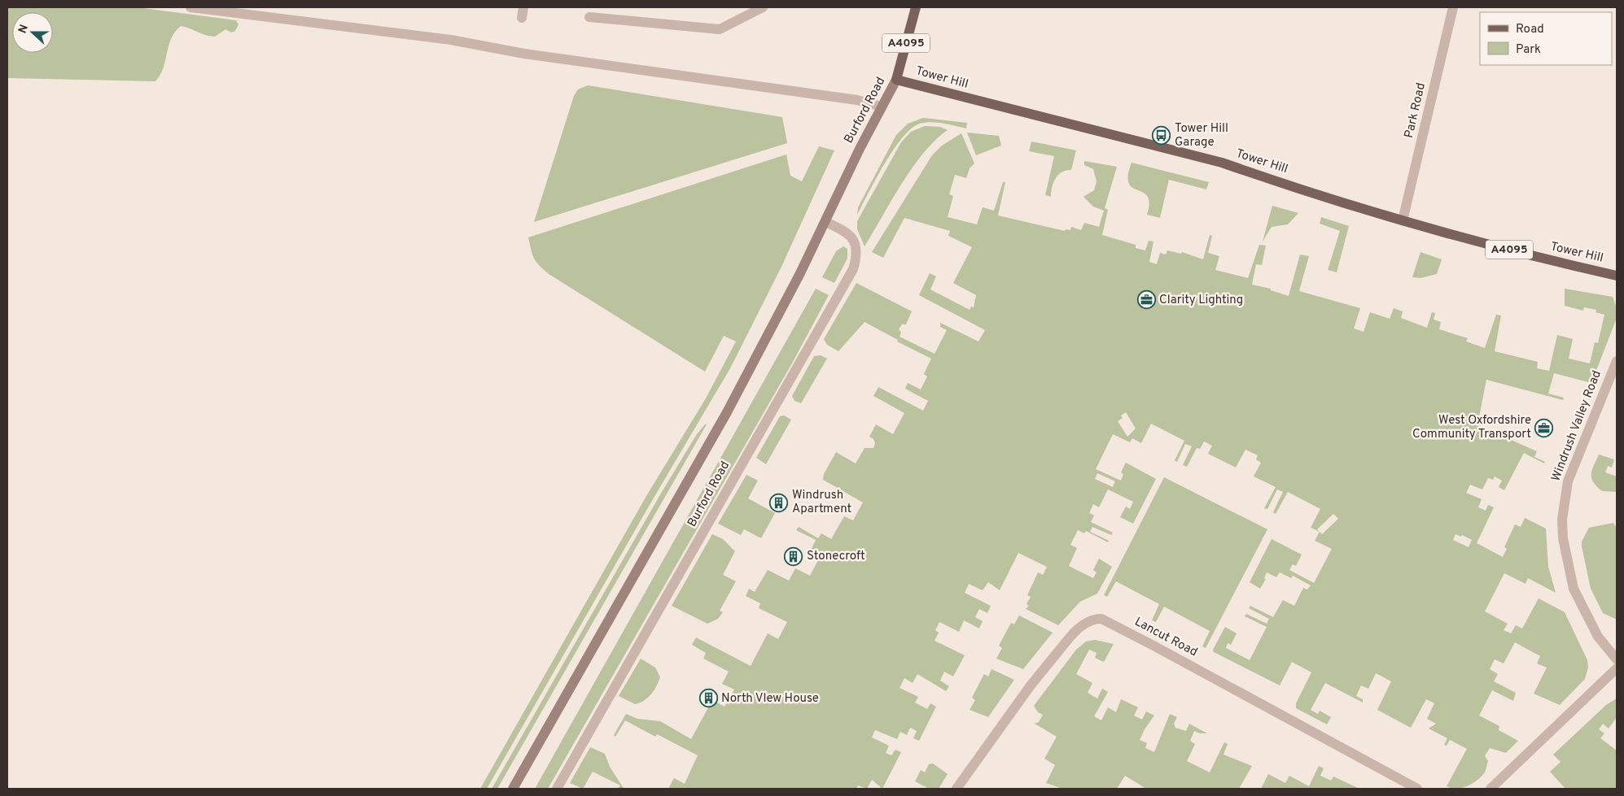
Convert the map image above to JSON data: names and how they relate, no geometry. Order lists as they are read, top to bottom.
{
  "streets": {
    "main road": ["A4095", "Tower Hill", "Burford Road"],
    "street": ["Park Road", "Windrush Valley Road", "Lancut Road"]
  },
  "crossings": [
    ["Tower Hill", "Burford Road"],
    ["Tower Hill", "Park Road"]
  ],
  "places": {
    "bus stop": ["Tower Hill Garage"],
    "office": ["Clarity Lighting", "West Oxfordshire Community Transport"],
    "building": ["Windrush Apartment", "Stonecroft", "North Vlew House"]
  },
  "legend": ["Road", "Park"],
  "north": "left"
}
